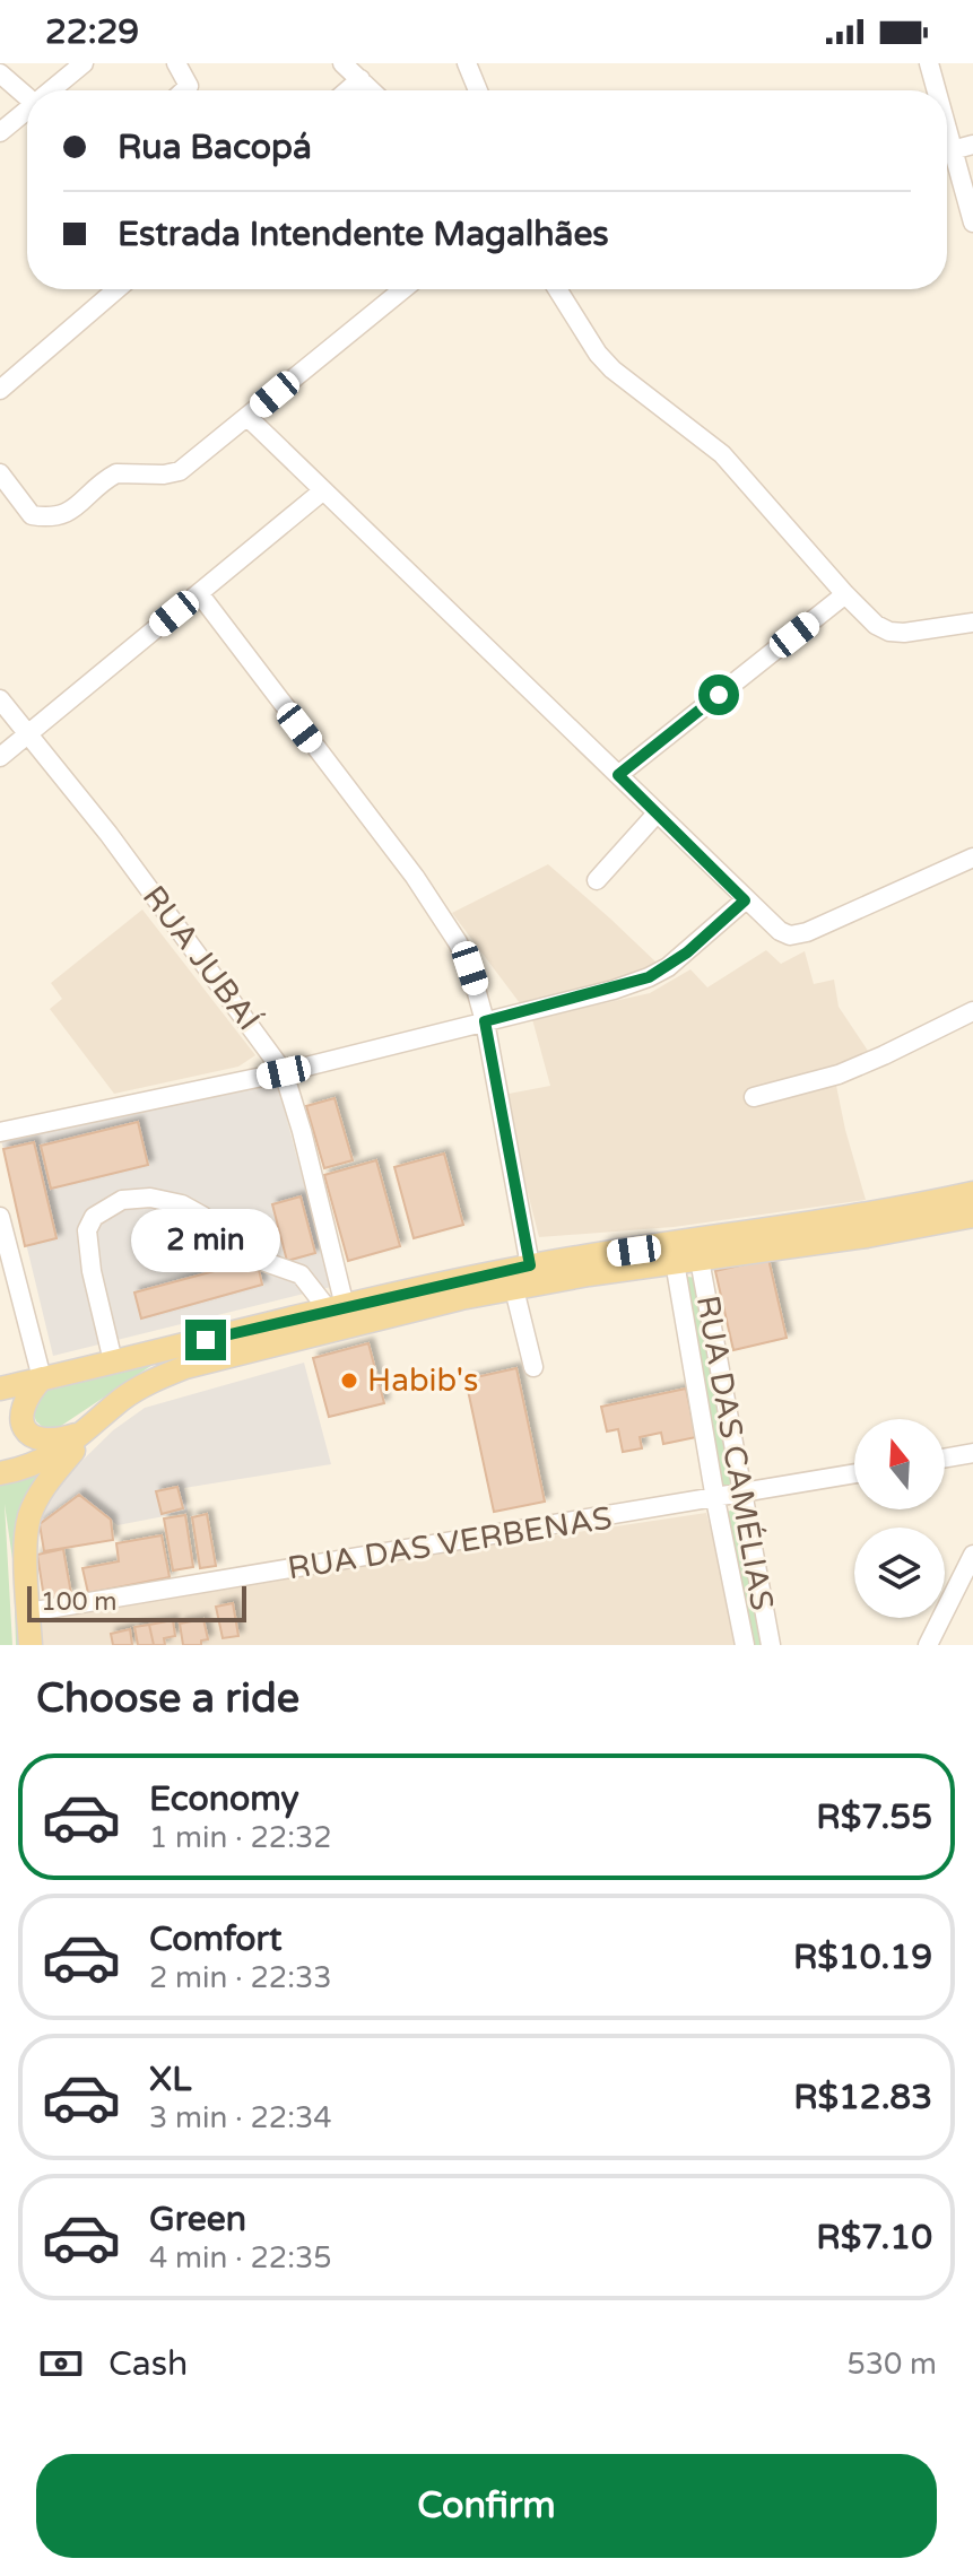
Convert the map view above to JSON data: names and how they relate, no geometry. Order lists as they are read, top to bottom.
{
  "streets": {
    "street": ["RUA JUBAÍ", "RUA DAS CAMÉLIAS", "RUA DAS VERBENAS"]
  },
  "crossings": [
    ["RUA DAS CAMÉLIAS", "RUA DAS VERBENAS"]
  ],
  "places": ["Habib's"],
  "scale_bar": "100 m",
  "north": "top",
  "page": {
    "status": "22:29",
    "banner": ["Rua Bacopá", "Estrada Intendente Magalhães"],
    "bubble": "2 min",
    "scale": "100 m",
    "heading": "Choose a ride",
    "list": [
      {
        "name": "Economy",
        "note": "1 min · 22:32",
        "value": "R$7.55"
      },
      {
        "name": "Comfort",
        "note": "2 min · 22:33",
        "value": "R$10.19"
      },
      {
        "name": "XL",
        "note": "3 min · 22:34",
        "value": "R$12.83"
      },
      {
        "name": "Green",
        "note": "4 min · 22:35",
        "value": "R$7.10"
      }
    ],
    "pay": ["Cash", "530 m"],
    "buttons": "Confirm"
  }
}
